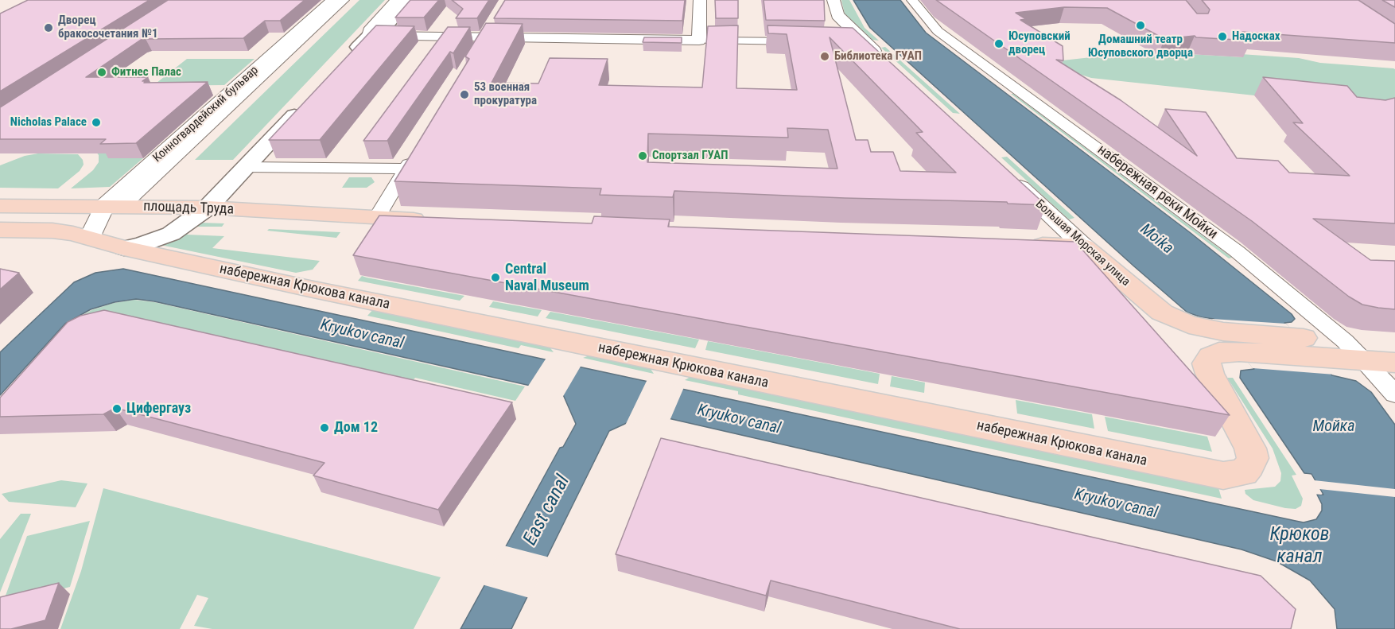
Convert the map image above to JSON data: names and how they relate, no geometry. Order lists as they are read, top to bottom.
{
  "streets": {
    "main road": ["площадь Труда", "Большая Морская улица", "набережная Крюкова канала"],
    "street": ["Конногвардейский бульвар", "набережная реки Мойки"]
  },
  "crossings": [
    ["Конногвардейский бульвар", "площадь Труда"],
    ["Большая Морская улица", "набережная Крюкова канала"]
  ],
  "water": [
    "Moika",
    "Kryukov canal",
    "Мойка",
    "East canal",
    "Крюков канал"
  ],
  "places": [
    "Домашний театр Юсуповского дворца",
    "Дворец бракосочетания №1",
    "Надосках",
    "Юсуповский дворец",
    "Библиотека ГУАП",
    "Фитнес Палас",
    "53 военная прокуратура",
    "Nicholas Palace",
    "Спортзал ГУАП",
    "Central Naval Museum",
    "Цифергауз",
    "Дом 12"
  ]
}
